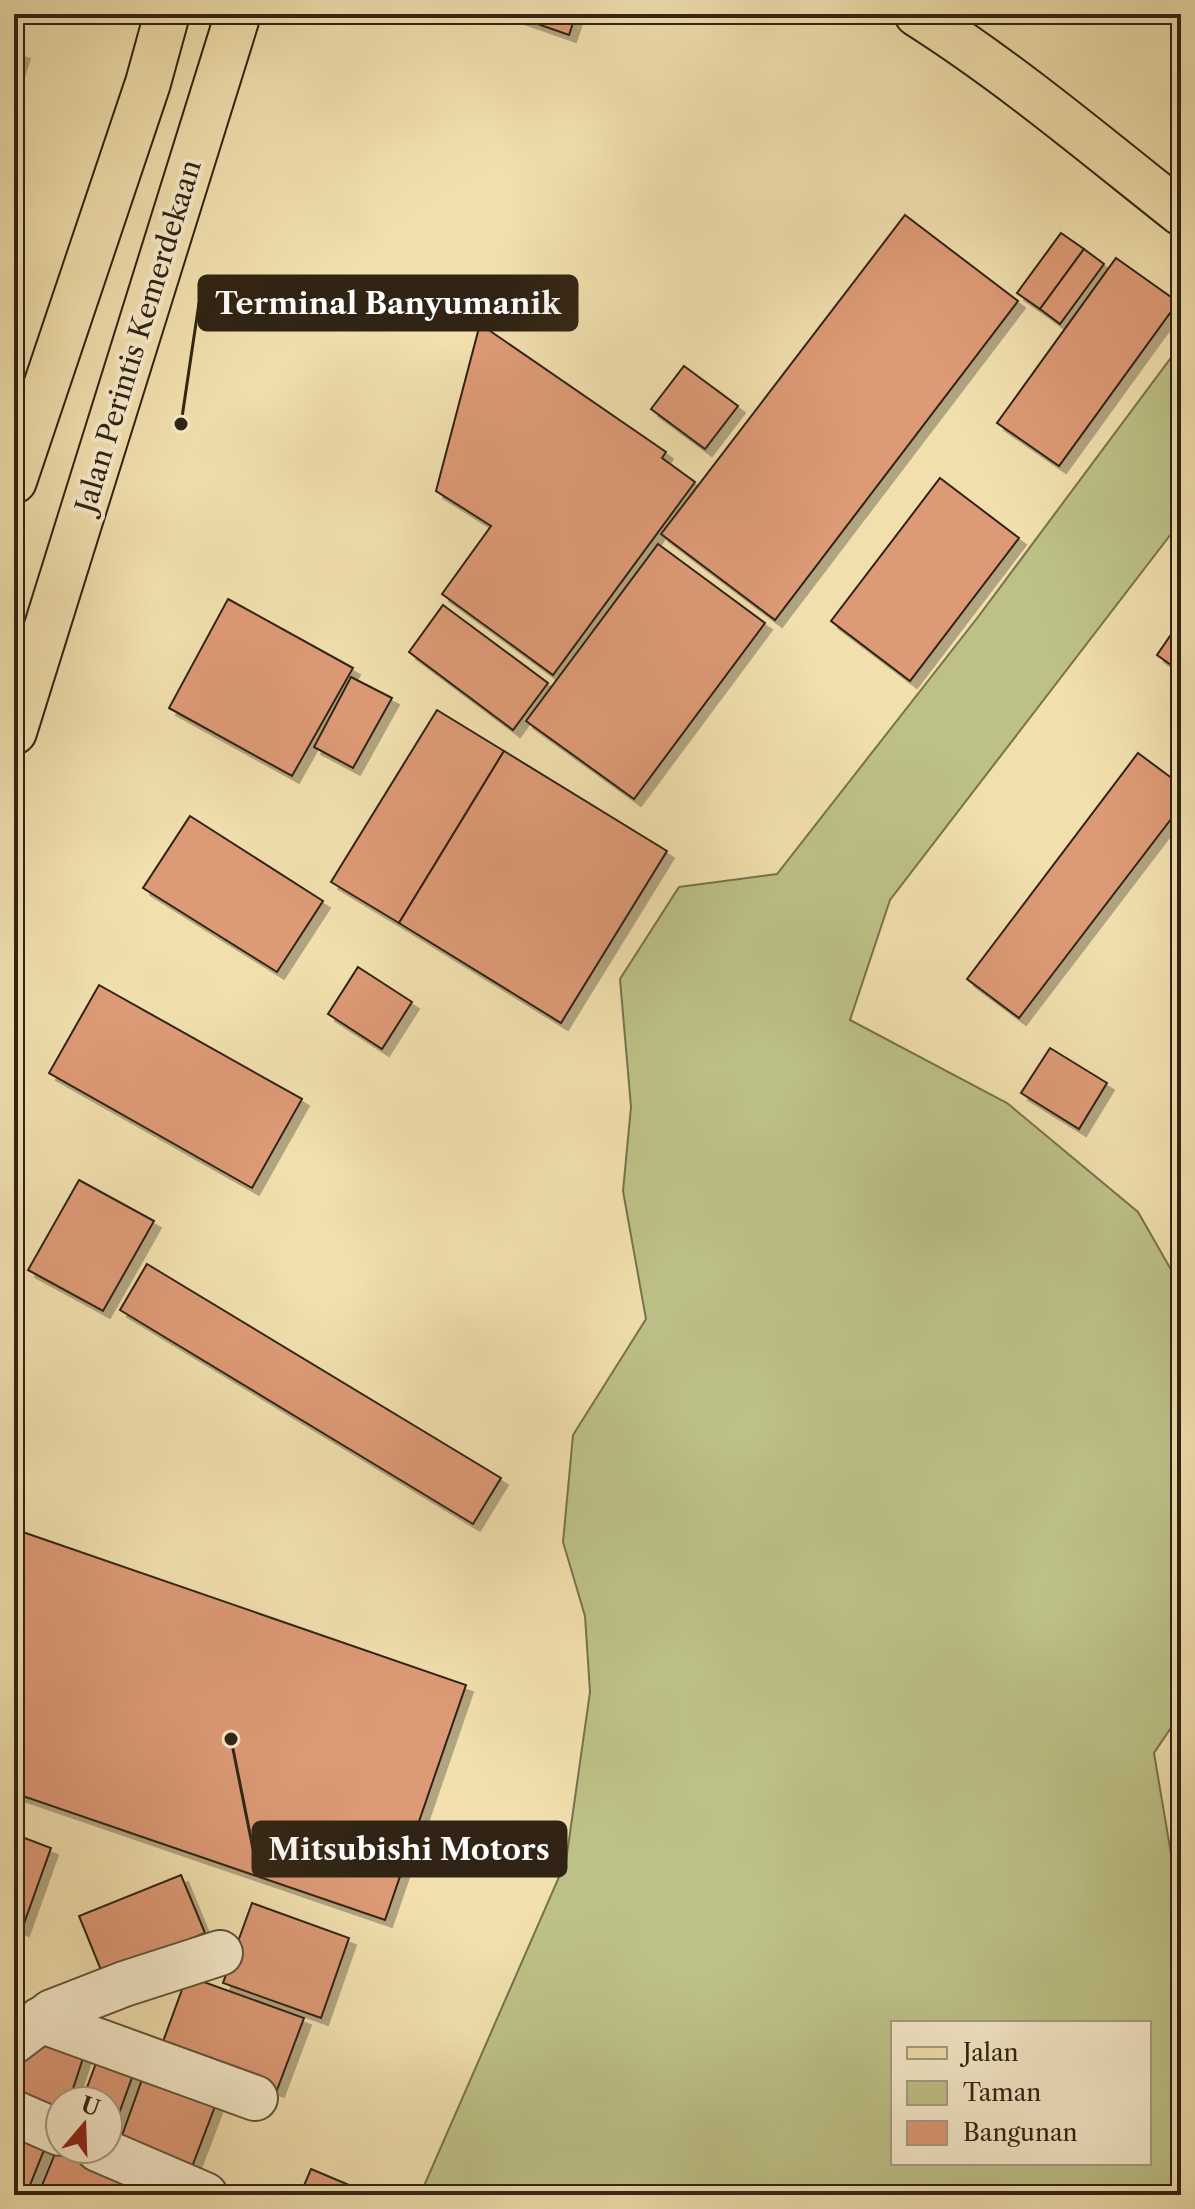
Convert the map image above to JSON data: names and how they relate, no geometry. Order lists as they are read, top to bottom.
{
  "streets": {
    "main road": ["Jalan Perintis Kemerdekaan"]
  },
  "places": ["Terminal Banyumanik", "Mitsubishi Motors"],
  "legend": ["Jalan", "Taman", "Bangunan"],
  "north": "top"
}
